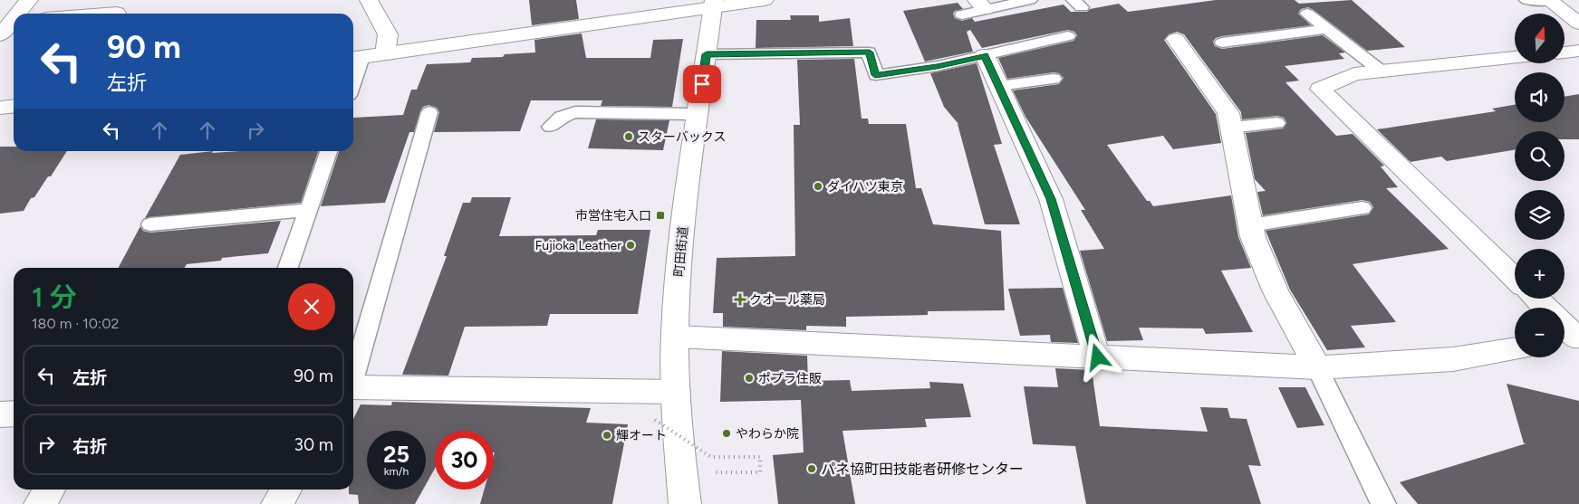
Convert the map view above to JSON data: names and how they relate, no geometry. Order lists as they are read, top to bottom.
{
  "streets": {
    "street": ["町田街道"]
  },
  "places": {
    "other": [
      "スターバックス",
      "ダイハツ東京",
      "Fujioka Leather",
      "ポプラ住販",
      "やわらか院",
      "輝オート",
      "パネ協町田技能者研修センター"
    ],
    "transit": ["市営住宅入口"],
    "health": ["クオール薬局"]
  },
  "north": "top",
  "page": {
    "map_buttons": ["+", "−"],
    "turn": ["90 m", "左折"],
    "heading": ["1 分", "180 m · 10:02"],
    "list": [
      {
        "name": "左折",
        "value": "90 m"
      },
      {
        "name": "右折",
        "value": "30 m"
      }
    ],
    "speed": "25 km/h",
    "limit": "30"
  }
}
